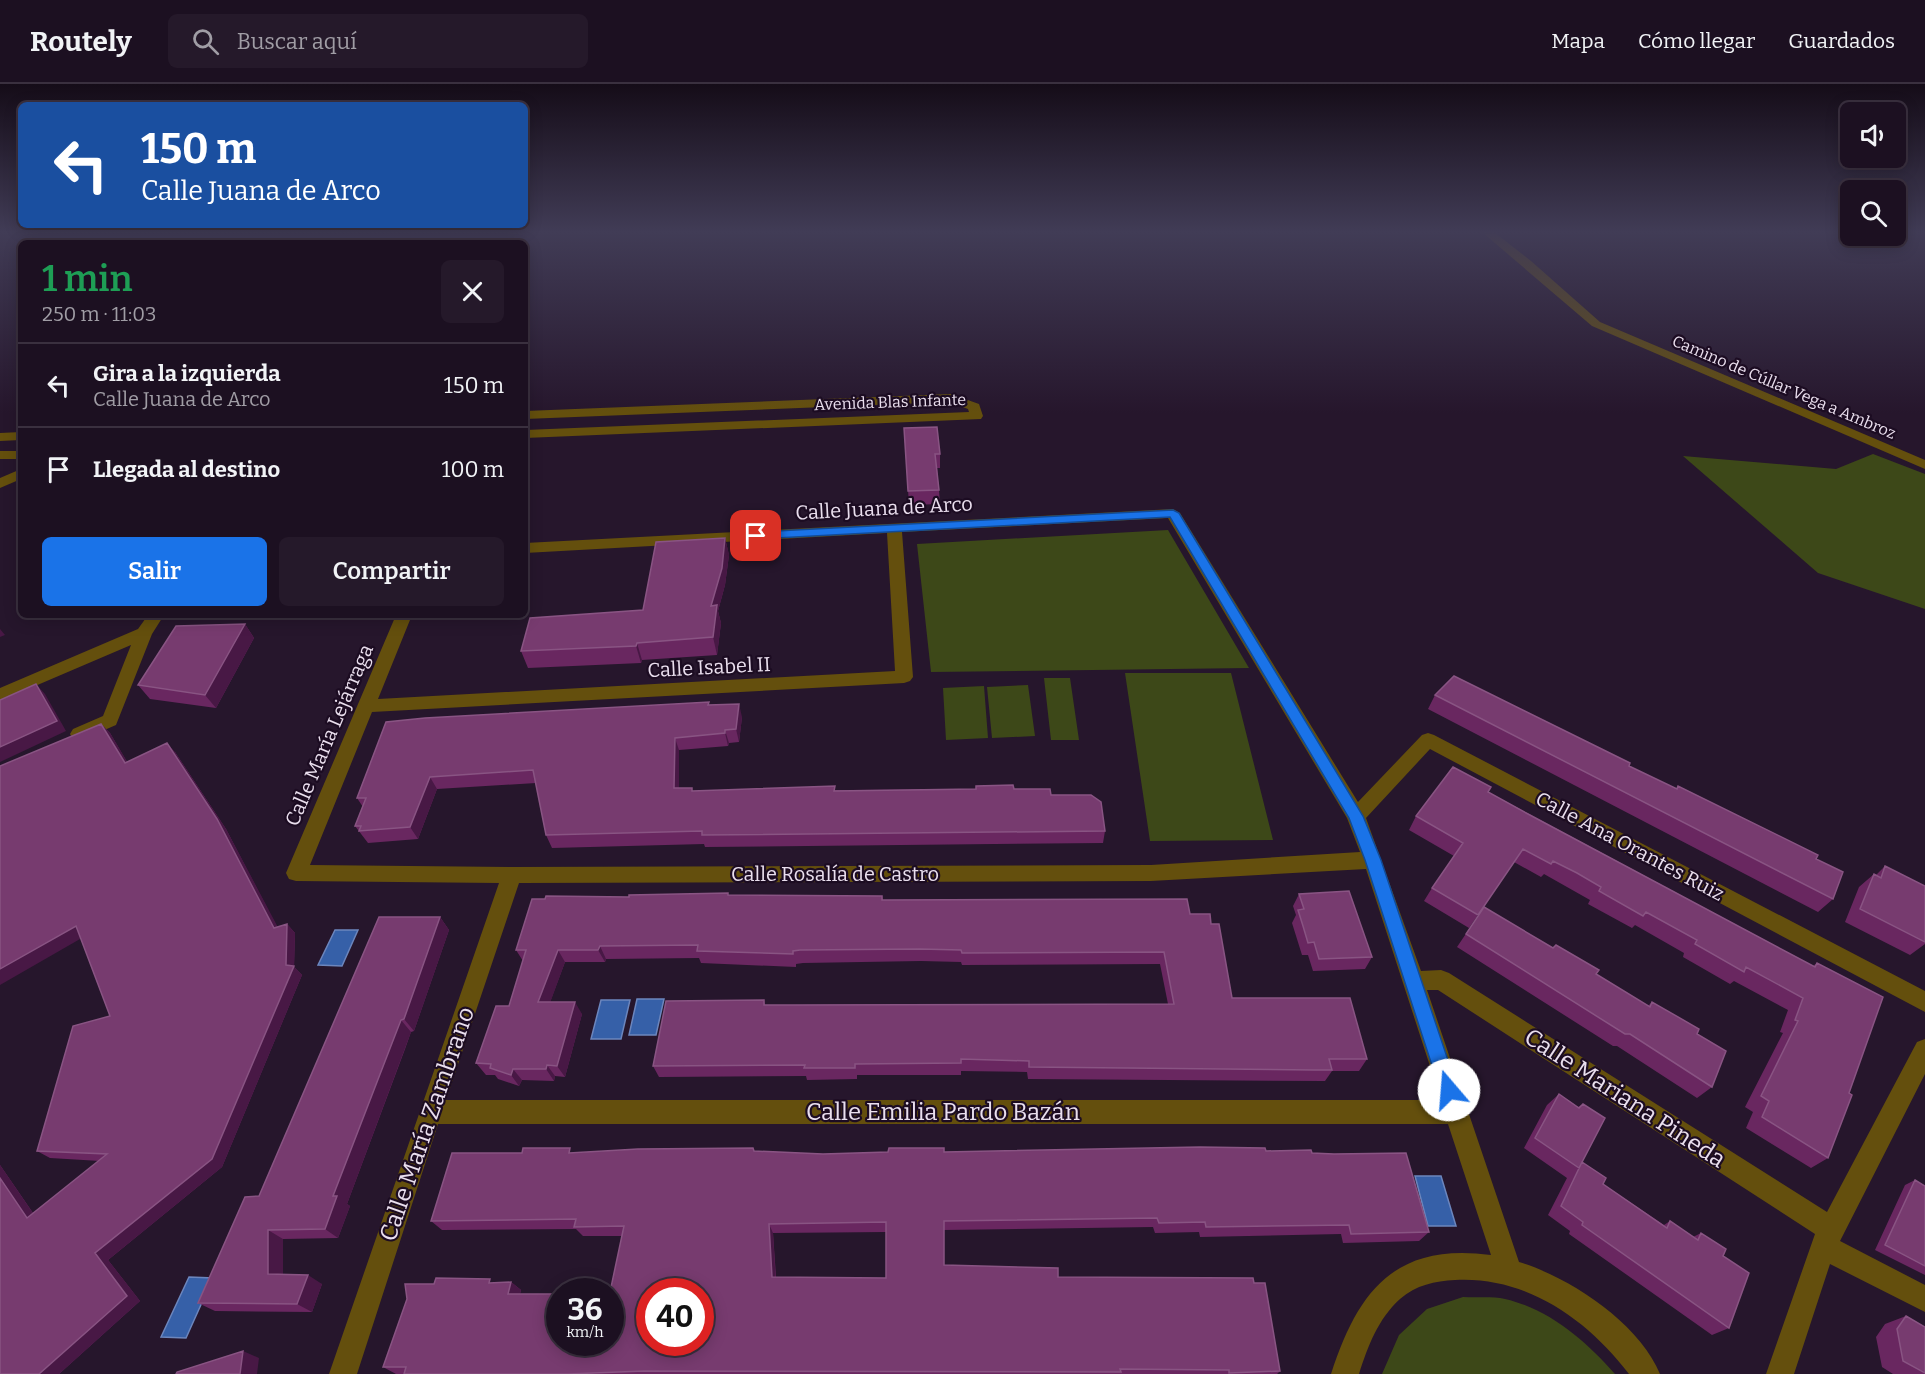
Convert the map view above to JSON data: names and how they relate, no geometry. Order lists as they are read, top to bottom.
{
  "streets": {
    "street": [
      "Camino de Cúllar Vega a Ambroz",
      "Avenida Blas Infante",
      "Calle Juana de Arco",
      "Calle Isabel II",
      "Calle María Lejárraga",
      "Calle Ana Orantes Ruiz",
      "Calle Rosalía de Castro",
      "Calle Mariana Pineda",
      "Calle Emilia Pardo Bazán",
      "Calle María Zambrano"
    ]
  },
  "crossings": [
    ["Calle Juana de Arco", "Calle Isabel II"],
    ["Calle Juana de Arco", "Calle Ana Orantes Ruiz"],
    ["Calle Isabel II", "Calle María Lejárraga"],
    ["Calle María Lejárraga", "Calle Rosalía de Castro"],
    ["Calle Rosalía de Castro", "Calle María Zambrano"],
    ["Calle Emilia Pardo Bazán", "Calle María Zambrano"]
  ],
  "page": {
    "header": "Routely",
    "search": "Buscar aquí",
    "nav": ["Mapa", "Cómo llegar", "Guardados"],
    "turn": ["150 m", "Calle Juana de Arco"],
    "heading": ["1 min", "250 m · 11:03"],
    "list": [
      {
        "name": "Gira a la izquierda",
        "note": "Calle Juana de Arco",
        "value": "150 m"
      },
      {
        "name": "Llegada al destino",
        "value": "100 m"
      }
    ],
    "buttons": ["Salir", "Compartir"],
    "speed": "36 km/h",
    "limit": "40"
  }
}
